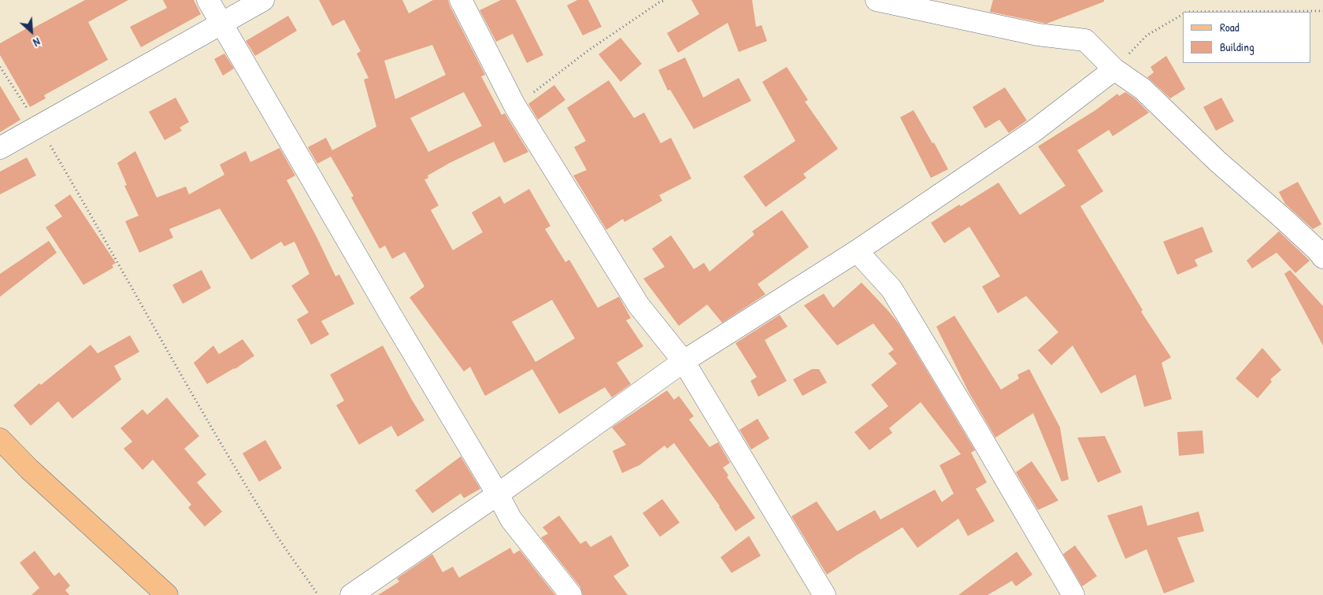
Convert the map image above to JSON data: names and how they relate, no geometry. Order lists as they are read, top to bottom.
{
  "legend": ["Road", "Building"],
  "north": "bottom right"
}
